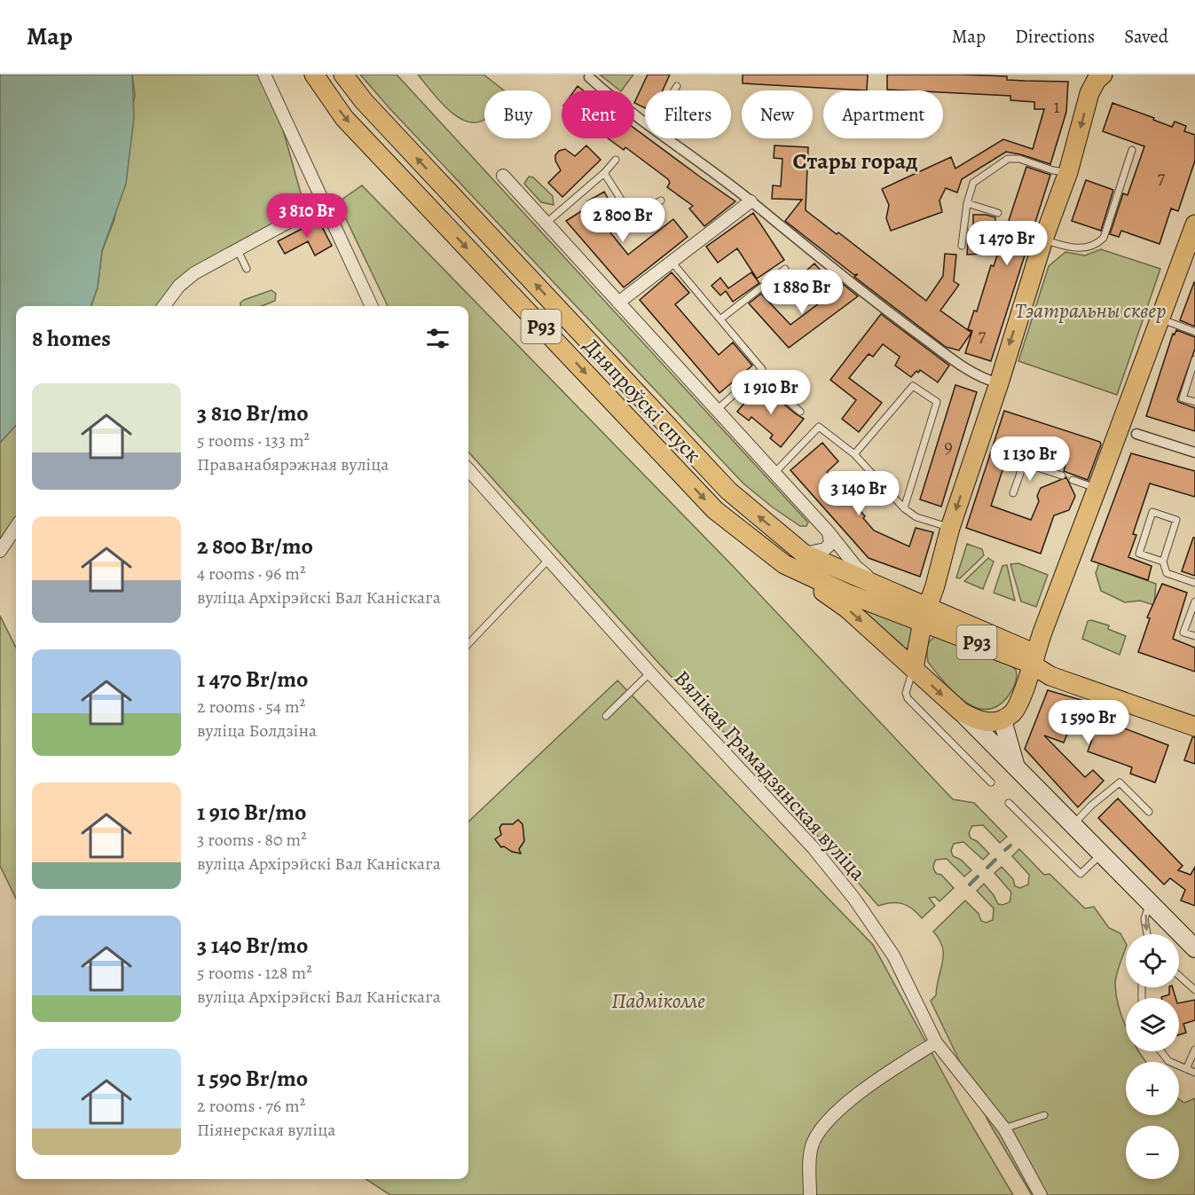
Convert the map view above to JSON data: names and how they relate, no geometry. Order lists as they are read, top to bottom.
{
  "streets": {
    "main road": ["Р93", "Дняпроўскі спуск"],
    "street": ["Вялікая Грамадзянская вуліца"]
  },
  "crossings": [
    ["Р93", "Дняпроўскі спуск"]
  ],
  "districts": ["Стары горад"],
  "parks": ["Тэатральны сквер", "Падміколле"],
  "house_numbers": [
    "1",
    "7",
    "7",
    "9"
  ],
  "page": {
    "header": "Map",
    "nav": ["Map", "Directions", "Saved"],
    "chip": [
      "Buy",
      "Rent",
      "Filters",
      "New",
      "Apartment"
    ],
    "price": [
      "3 810 Br",
      "2 800 Br",
      "1 470 Br",
      "1 880 Br",
      "1 910 Br",
      "1 130 Br",
      "3 140 Br",
      "1 590 Br"
    ],
    "heading": "8 homes",
    "list": [
      {
        "name": "3 810 Br/mo",
        "note": "5 rooms · 133 m² · Праванабярэжная вуліца"
      },
      {
        "name": "2 800 Br/mo",
        "note": "4 rooms · 96 m² · вуліца Архірэйскі Вал Каніскага"
      },
      {
        "name": "1 470 Br/mo",
        "note": "2 rooms · 54 m² · вуліца Болдзіна"
      },
      {
        "name": "1 910 Br/mo",
        "note": "3 rooms · 80 m² · вуліца Архірэйскі Вал Каніскага"
      },
      {
        "name": "3 140 Br/mo",
        "note": "5 rooms · 128 m² · вуліца Архірэйскі Вал Каніскага"
      },
      {
        "name": "1 590 Br/mo",
        "note": "2 rooms · 76 m² · Піянерская вуліца"
      }
    ],
    "map_buttons": ["+", "−"]
  }
}
